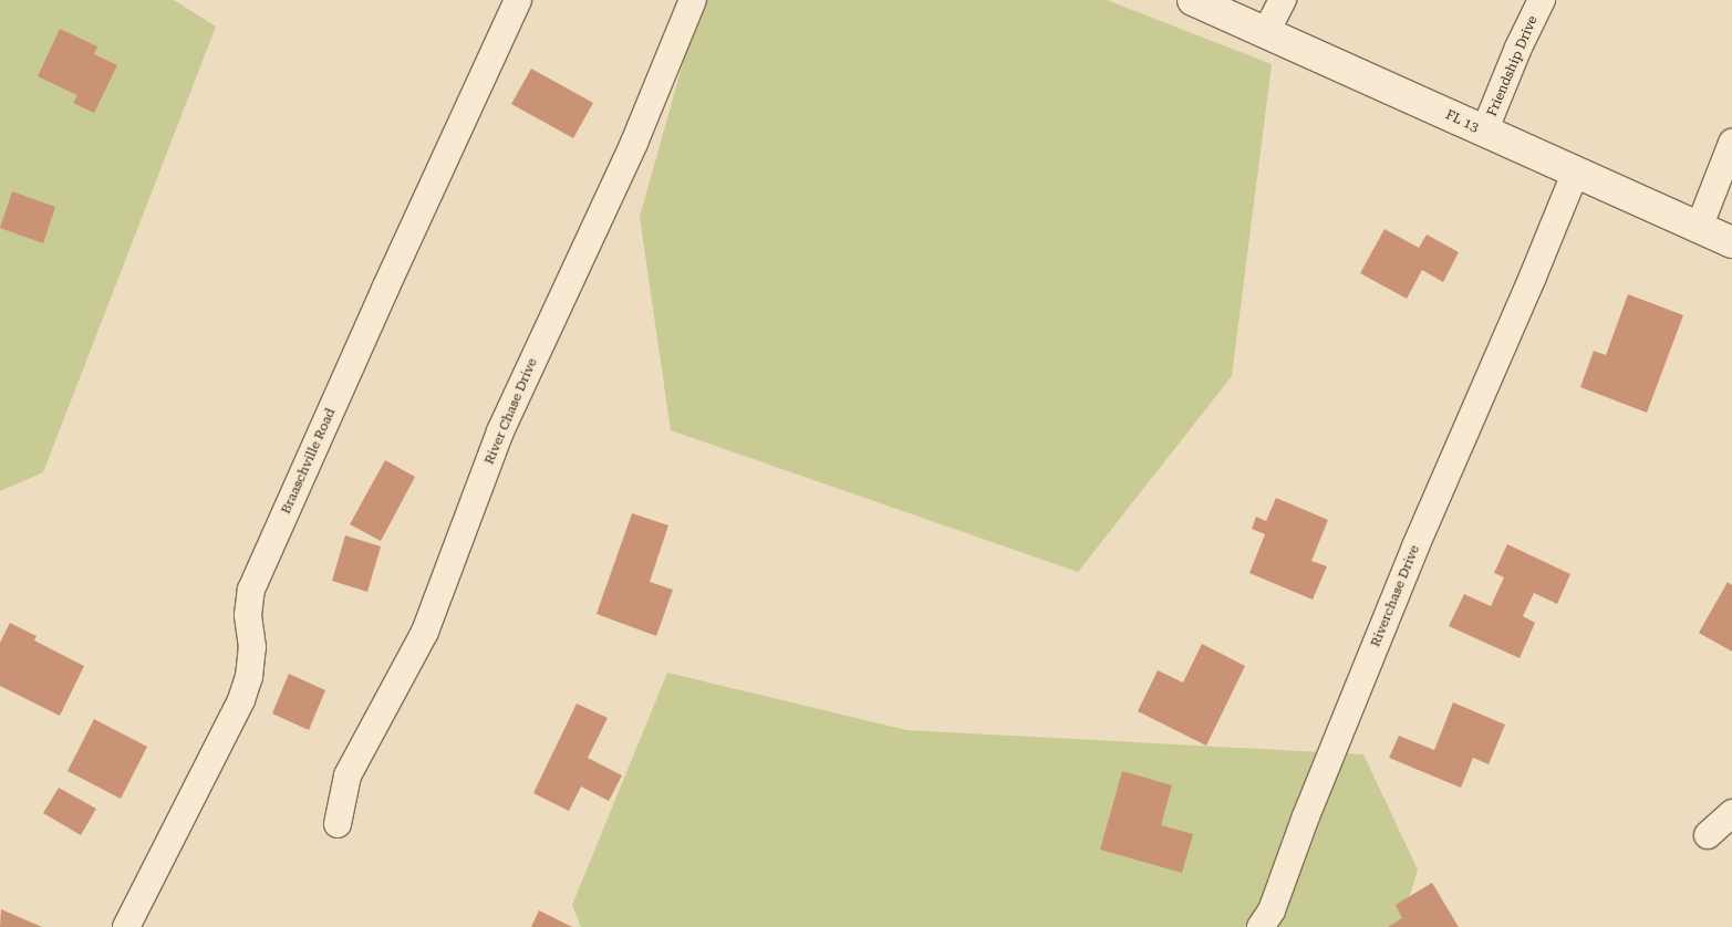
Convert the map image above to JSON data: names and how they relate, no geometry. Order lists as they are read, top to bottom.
{
  "streets": {
    "main road": ["FL 13"],
    "street": [
      "Friendship Drive",
      "River Chase Drive",
      "Braaschville Road",
      "Riverchase Drive"
    ]
  },
  "crossings": [
    ["Friendship Drive", "FL 13"],
    ["FL 13", "Riverchase Drive"]
  ]
}
